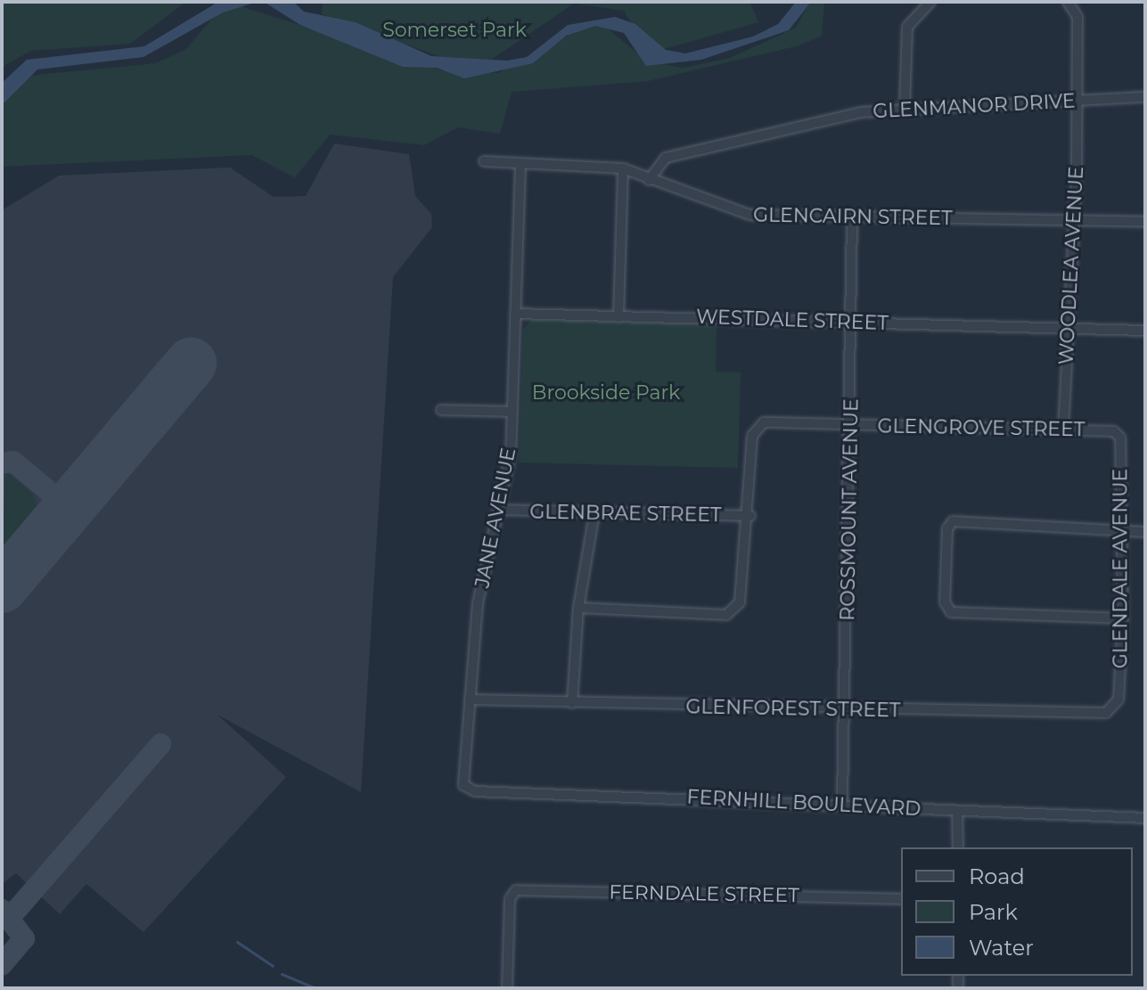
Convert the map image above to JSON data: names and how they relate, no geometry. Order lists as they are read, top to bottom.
{
  "streets": {
    "street": [
      "GLENMANOR DRIVE",
      "GLENCAIRN STREET",
      "WOODLEA AVENUE",
      "WESTDALE STREET",
      "GLENGROVE STREET",
      "ROSSMOUNT AVENUE",
      "GLENBRAE STREET",
      "JANE AVENUE",
      "GLENDALE AVENUE",
      "GLENFOREST STREET",
      "FERNHILL BOULEVARD",
      "FERNDALE STREET"
    ]
  },
  "crossings": [
    ["GLENMANOR DRIVE", "GLENCAIRN STREET"],
    ["GLENMANOR DRIVE", "WOODLEA AVENUE"],
    ["GLENCAIRN STREET", "WOODLEA AVENUE"],
    ["GLENCAIRN STREET", "ROSSMOUNT AVENUE"],
    ["GLENCAIRN STREET", "JANE AVENUE"],
    ["WOODLEA AVENUE", "WESTDALE STREET"],
    ["WOODLEA AVENUE", "GLENGROVE STREET"],
    ["WESTDALE STREET", "ROSSMOUNT AVENUE"],
    ["WESTDALE STREET", "JANE AVENUE"],
    ["GLENGROVE STREET", "ROSSMOUNT AVENUE"],
    ["GLENGROVE STREET", "GLENBRAE STREET"],
    ["GLENGROVE STREET", "GLENDALE AVENUE"],
    ["ROSSMOUNT AVENUE", "GLENFOREST STREET"],
    ["ROSSMOUNT AVENUE", "FERNHILL BOULEVARD"],
    ["GLENBRAE STREET", "JANE AVENUE"],
    ["JANE AVENUE", "GLENFOREST STREET"],
    ["JANE AVENUE", "FERNHILL BOULEVARD"],
    ["GLENDALE AVENUE", "GLENFOREST STREET"]
  ],
  "parks": ["Somerset Park", "Brookside Park"],
  "legend": ["Road", "Park", "Water"]
}
